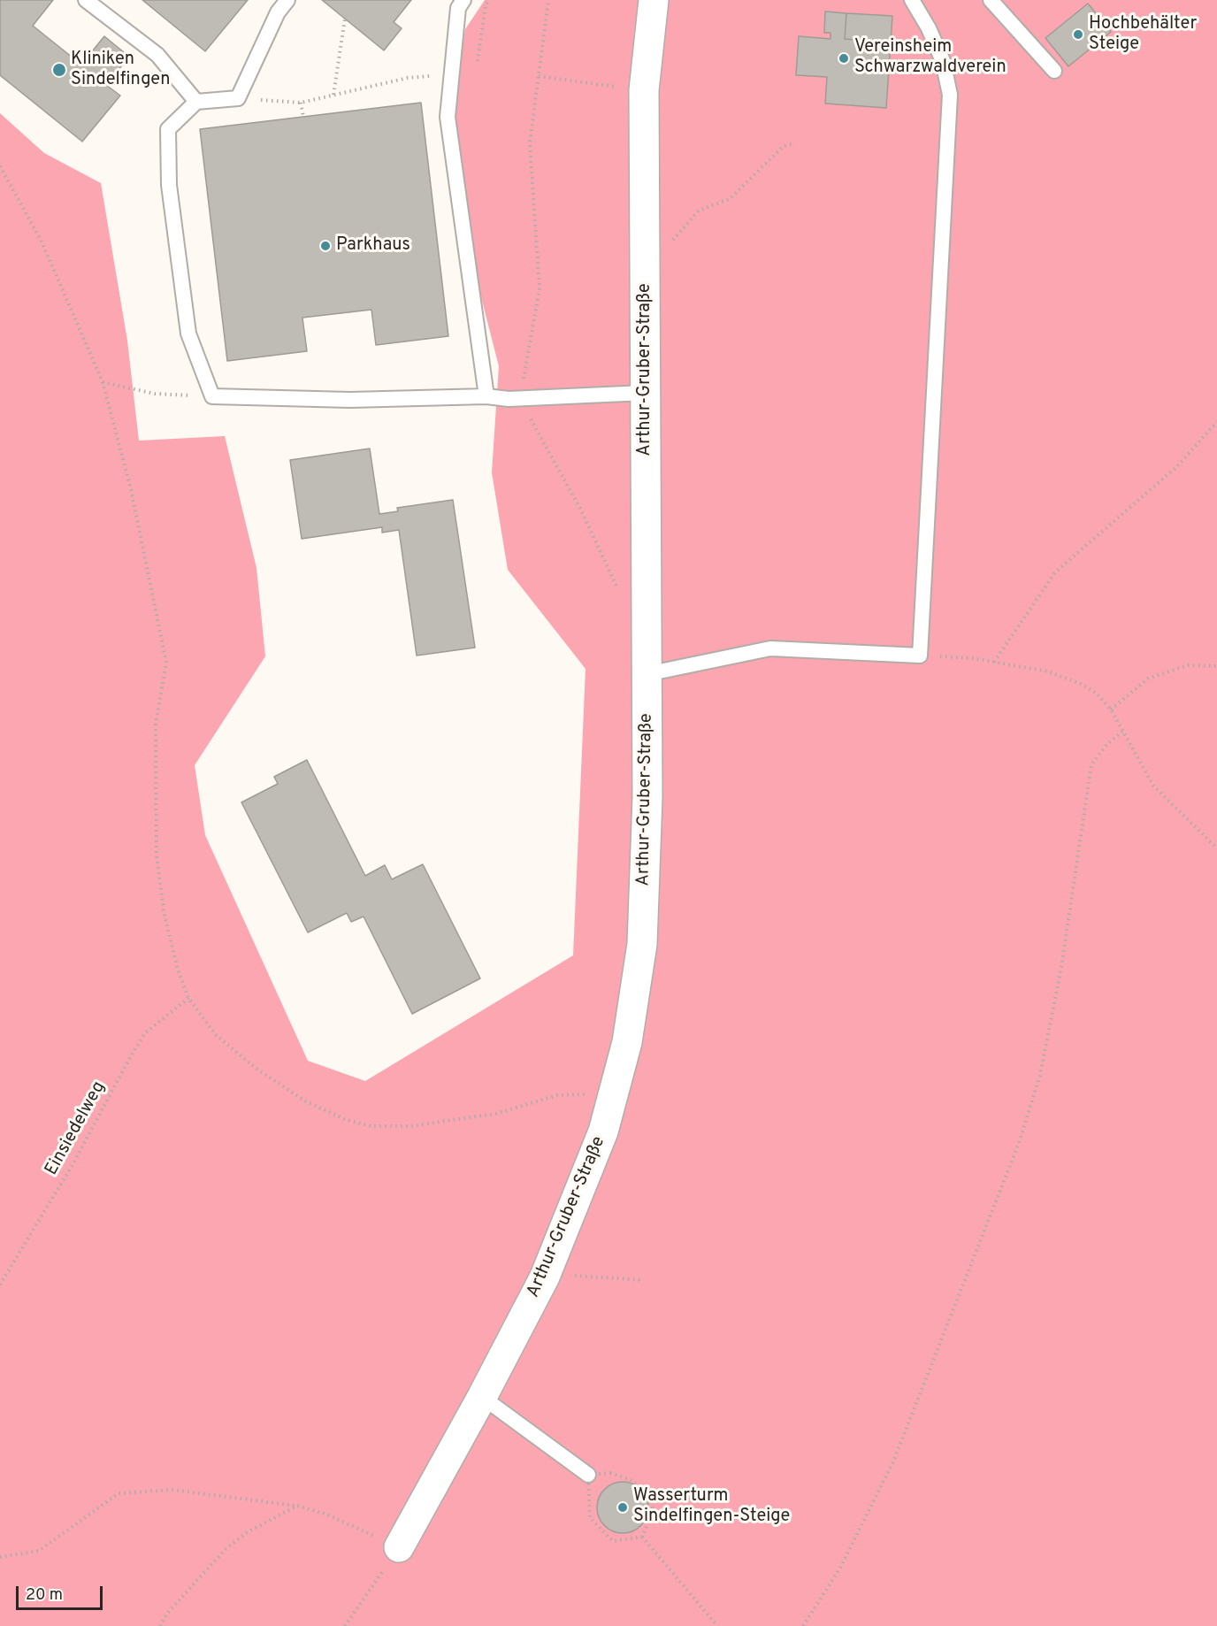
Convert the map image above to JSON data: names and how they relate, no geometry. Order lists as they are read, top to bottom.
{
  "streets": {
    "street": ["Arthur-Gruber-Straße"],
    "path": ["Einsiedelweg"]
  },
  "places": [
    "Hochbehälter Steige",
    "Vereinsheim Schwarzwaldverein",
    "Kliniken Sindelfingen",
    "Parkhaus",
    "Wasserturm Sindelfingen-Steige"
  ],
  "scale_bar": "20 m"
}
